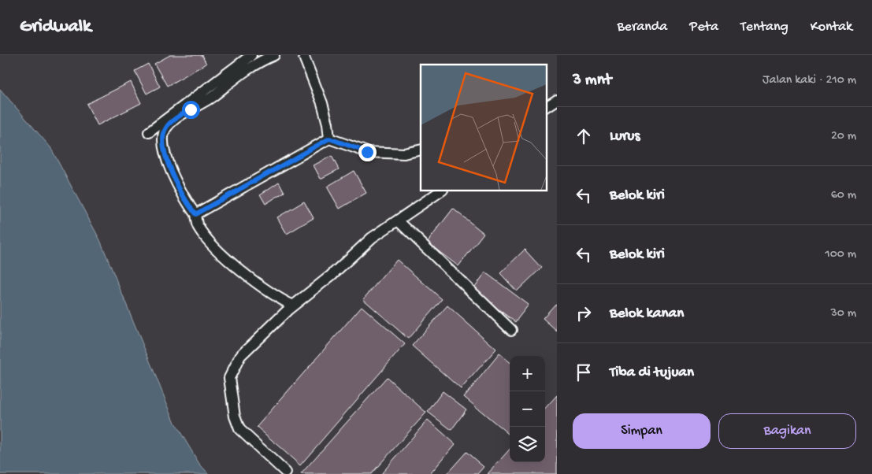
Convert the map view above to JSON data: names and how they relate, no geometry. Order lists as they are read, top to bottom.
{
  "page": {
    "header": "Gridwalk",
    "nav": [
      "Beranda",
      "Peta",
      "Tentang",
      "Kontak"
    ],
    "heading": ["3 mnt", "Jalan kaki · 210 m"],
    "list": [
      ["Lurus", "20 m"],
      ["Belok kiri", "60 m"],
      ["Belok kiri", "100 m"],
      ["Belok kanan", "30 m"],
      "Tiba di tujuan"
    ],
    "map_buttons": ["+", "−"],
    "buttons": ["Simpan", "Bagikan"]
  }
}
